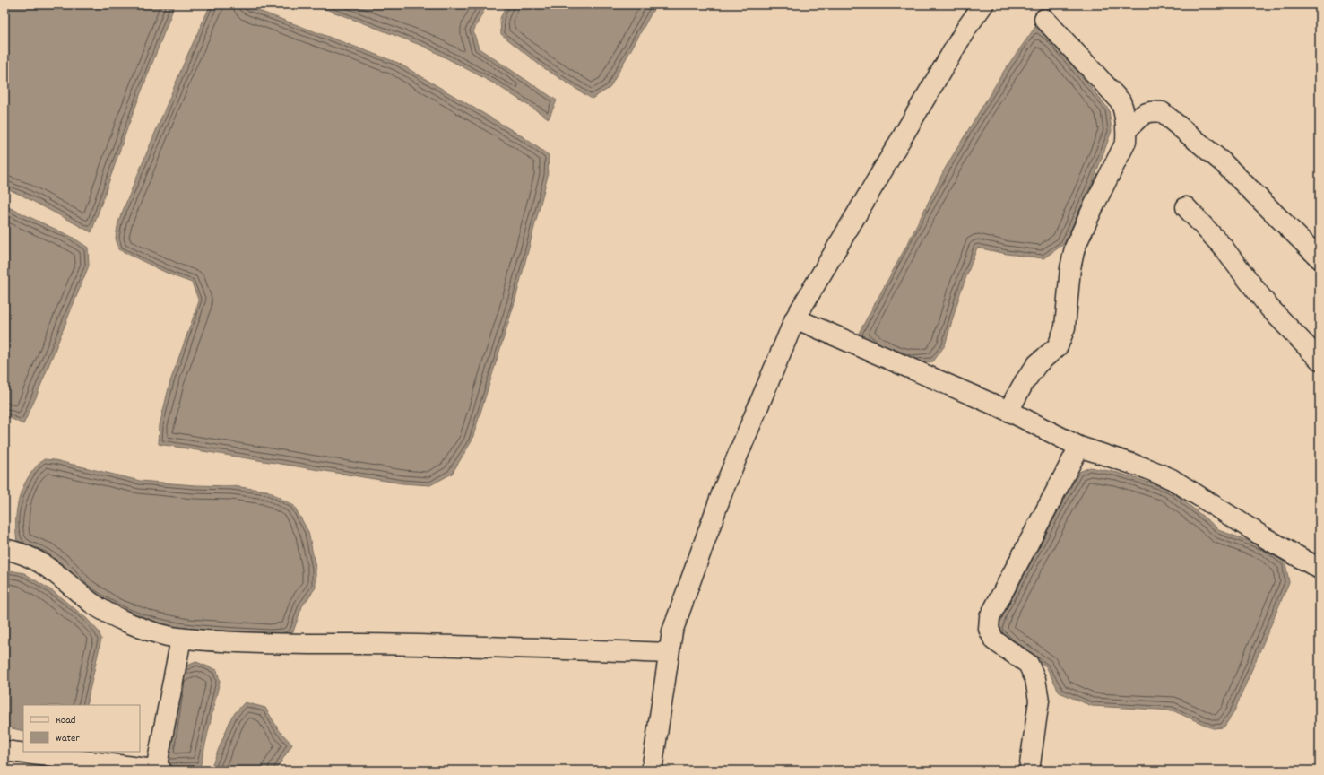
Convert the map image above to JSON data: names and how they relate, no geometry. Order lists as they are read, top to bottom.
{
  "legend": ["Road", "Water"]
}
